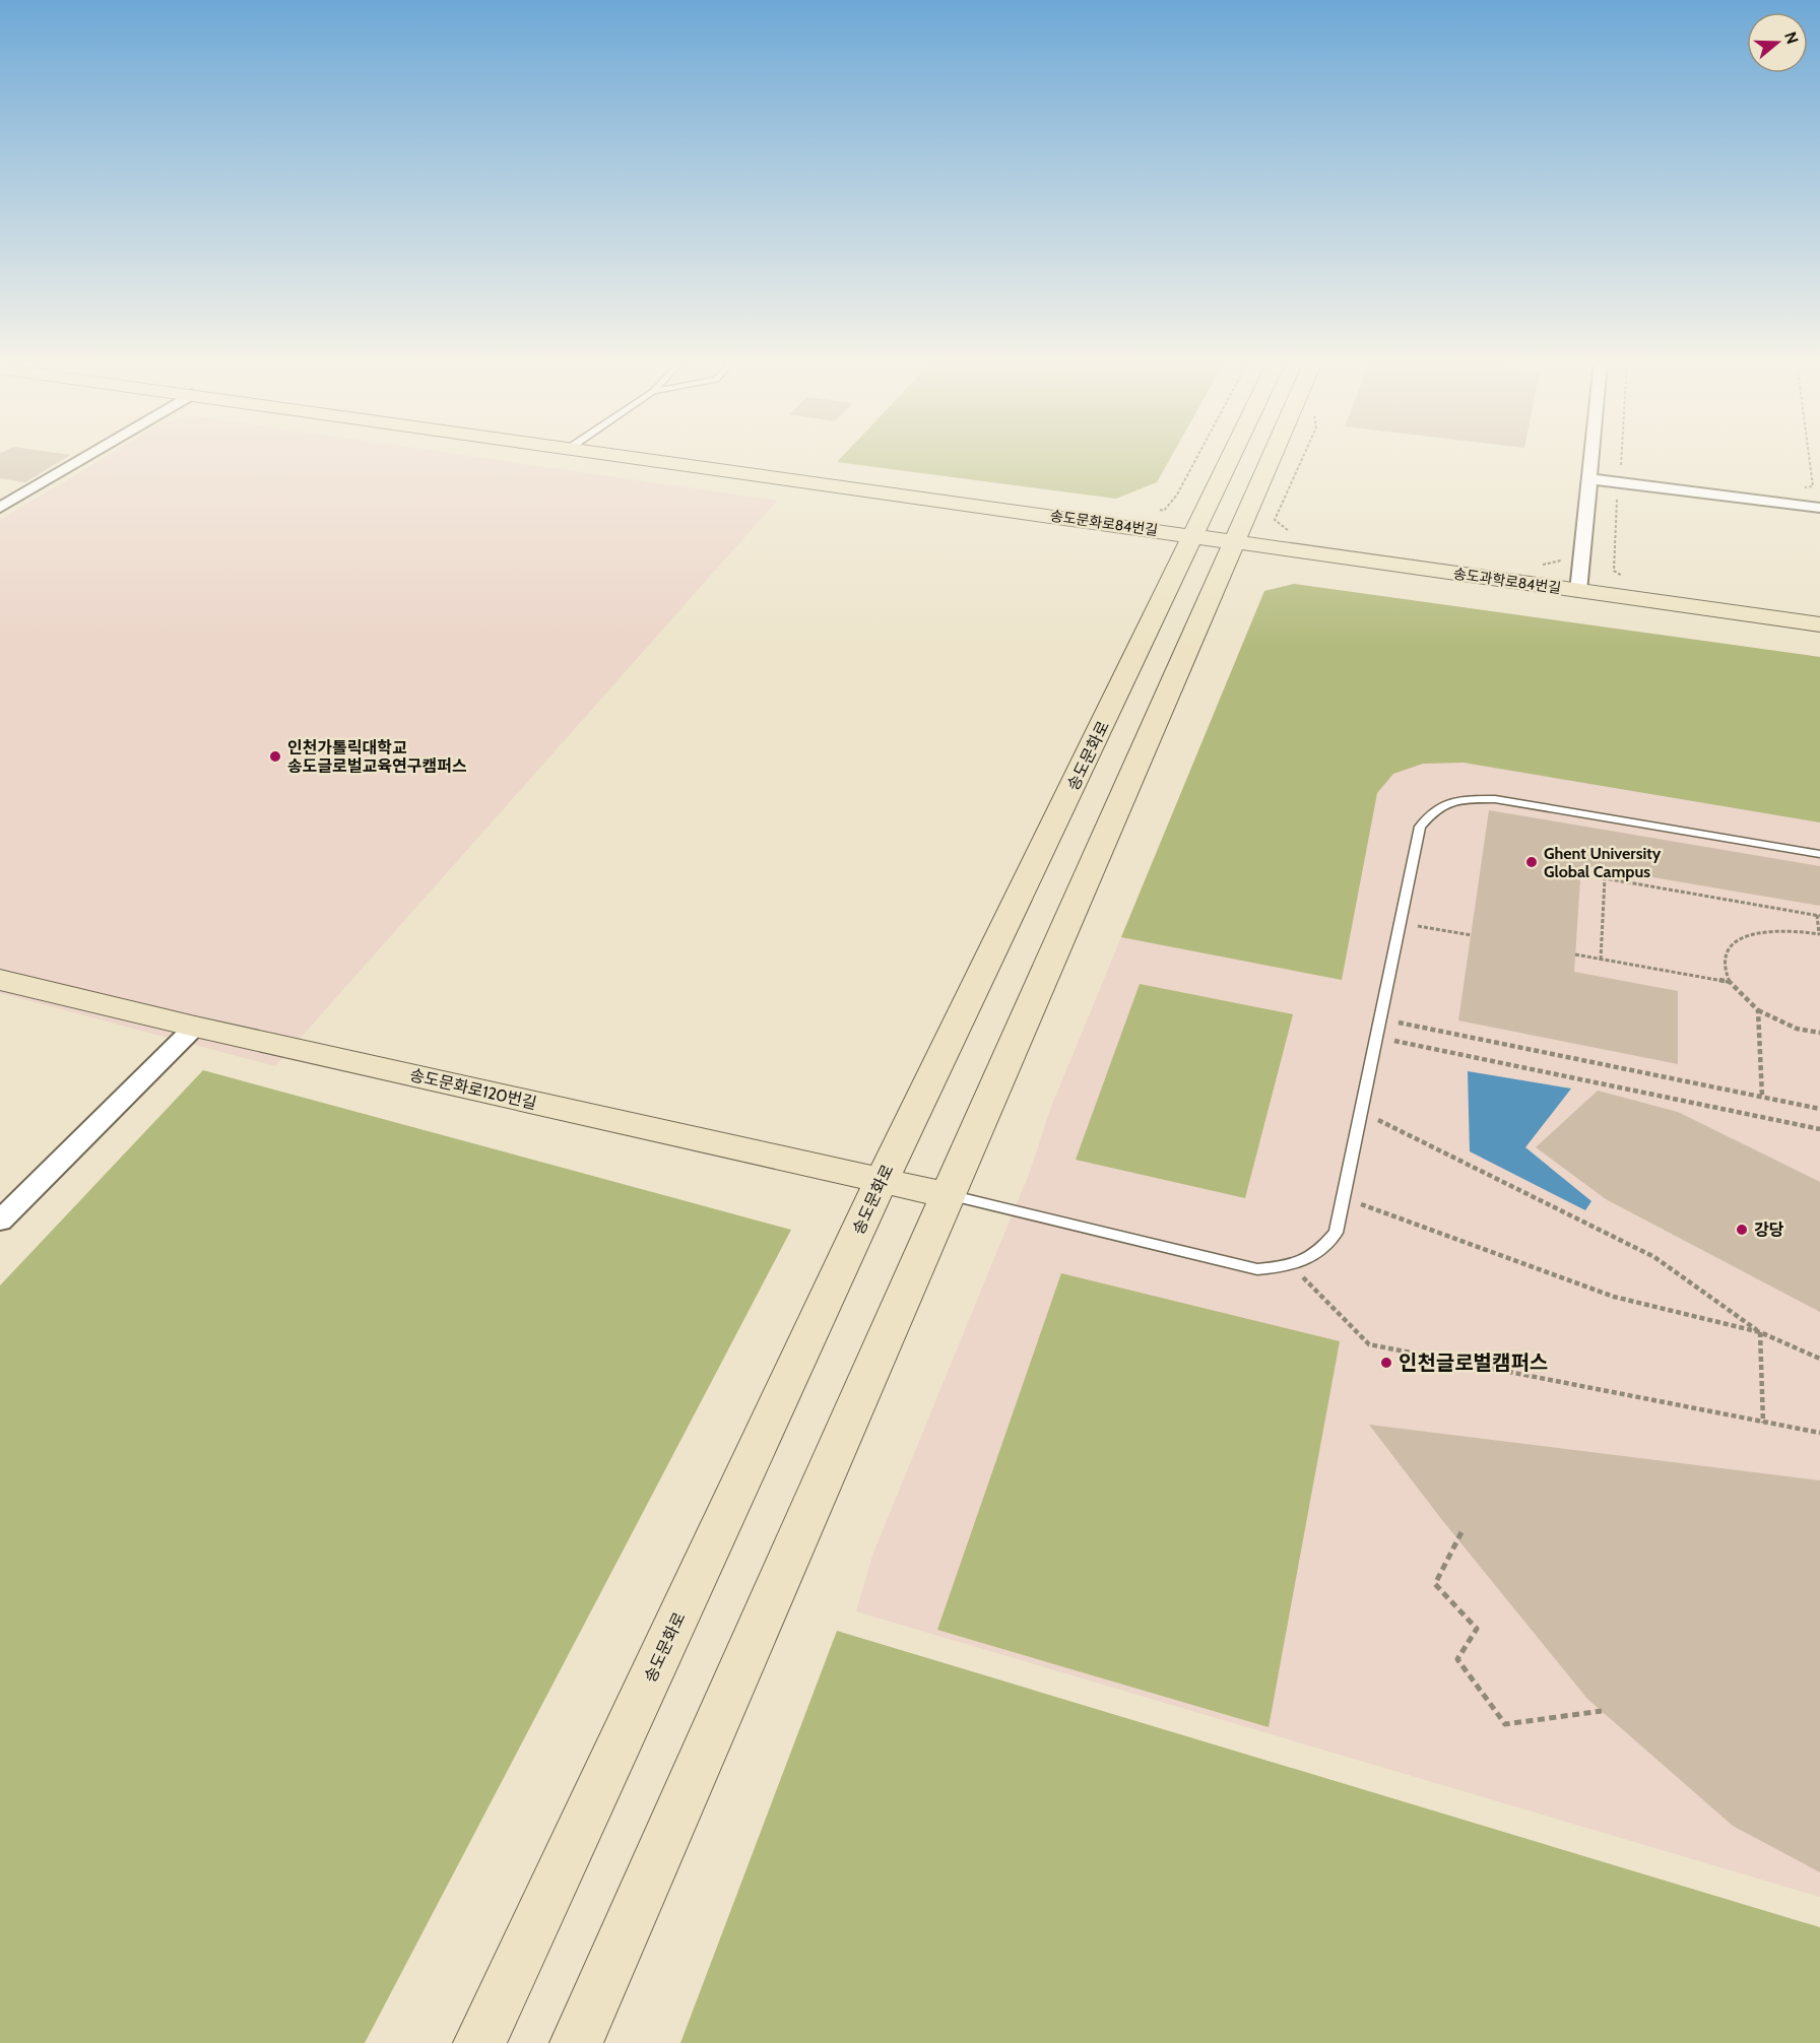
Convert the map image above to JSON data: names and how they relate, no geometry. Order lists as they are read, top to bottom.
{
  "streets": {
    "street": [
      "송도문화로84번길",
      "송도과학로84번길",
      "송도문화로",
      "송도문화로120번길"
    ]
  },
  "crossings": [
    ["송도문화로84번길", "송도과학로84번길"],
    ["송도문화로84번길", "송도문화로"],
    ["송도과학로84번길", "송도문화로"],
    ["송도문화로", "송도문화로120번길"]
  ],
  "places": [
    "인천가톨릭대학교 송도글로벌교육연구캠퍼스",
    "Ghent University Global Campus",
    "강당",
    "인천글로벌캠퍼스"
  ],
  "north": "right"
}
